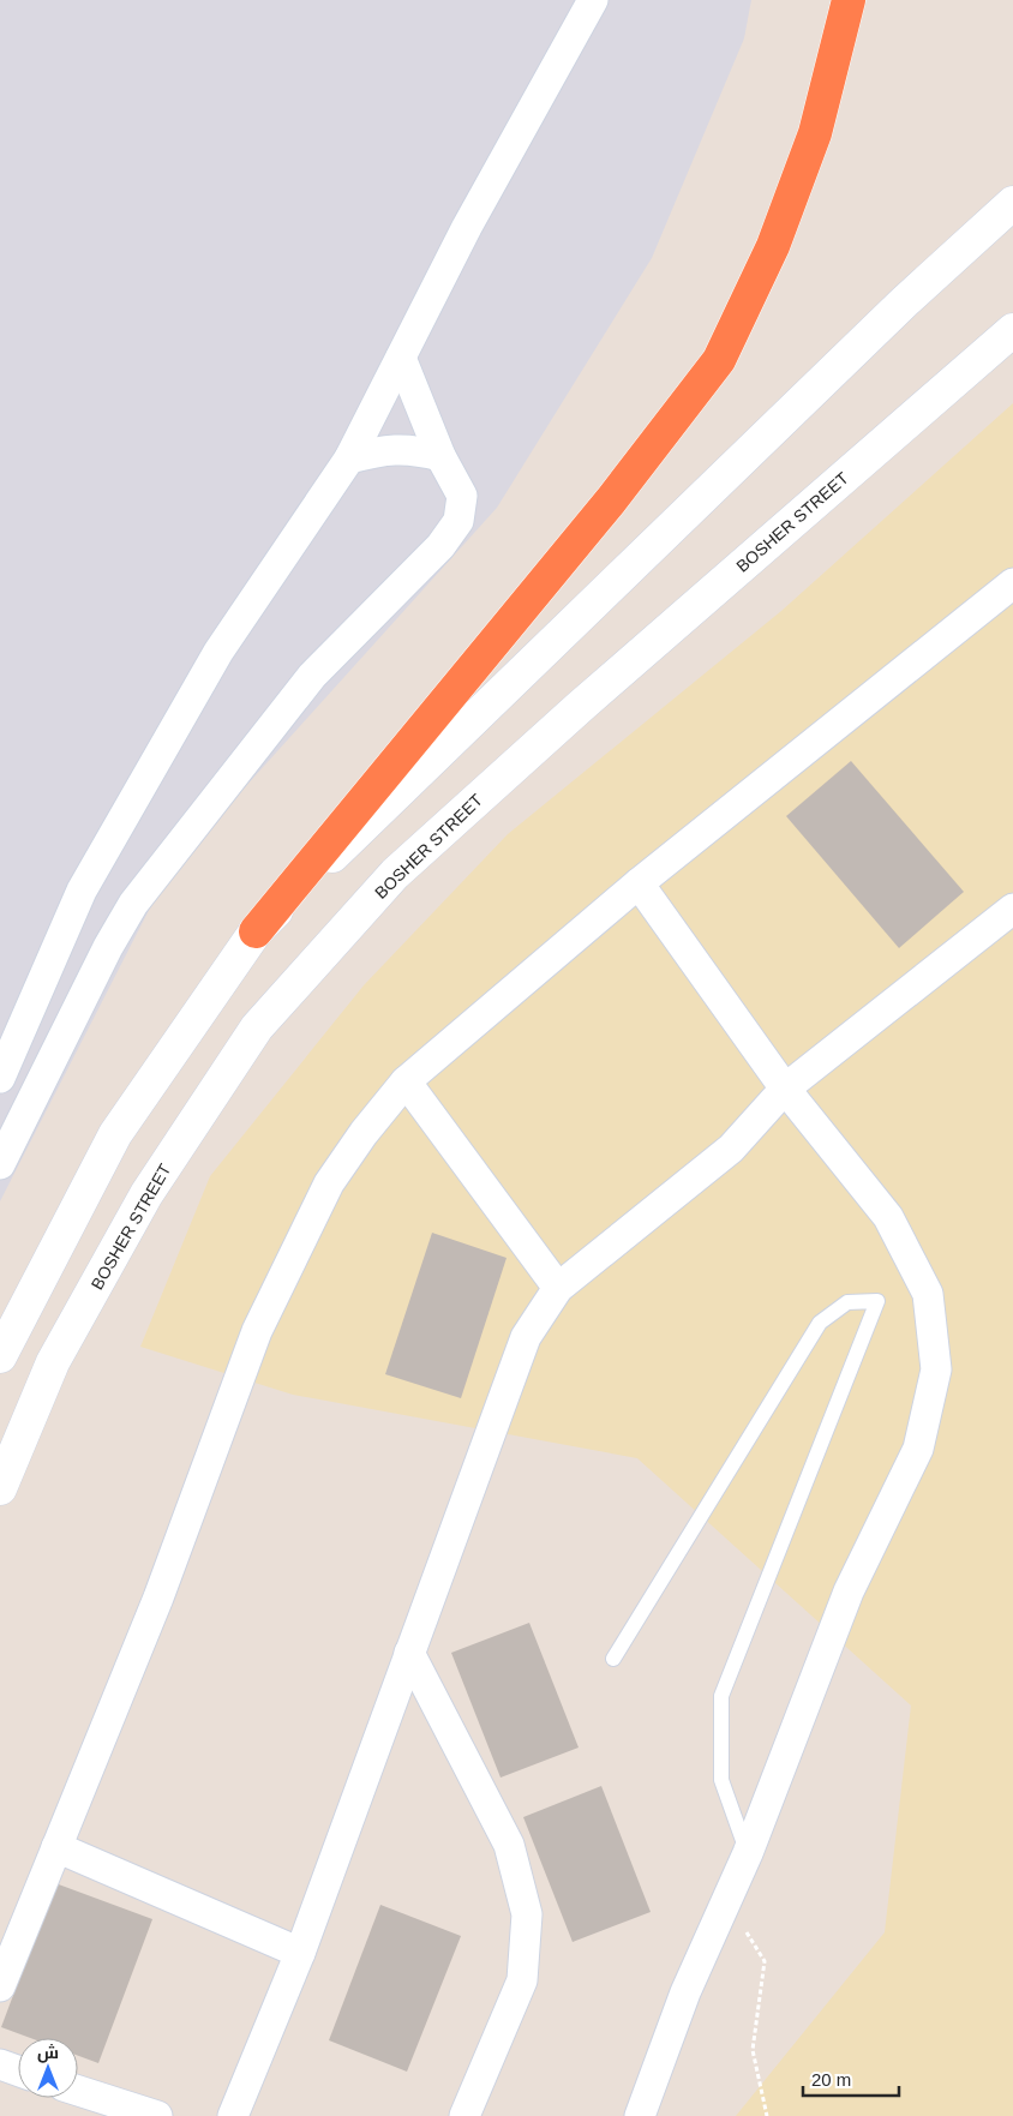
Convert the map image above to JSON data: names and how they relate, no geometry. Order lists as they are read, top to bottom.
{
  "streets": {
    "main road": ["BOSHER STREET"]
  },
  "scale_bar": "20 m",
  "north": "top"
}
